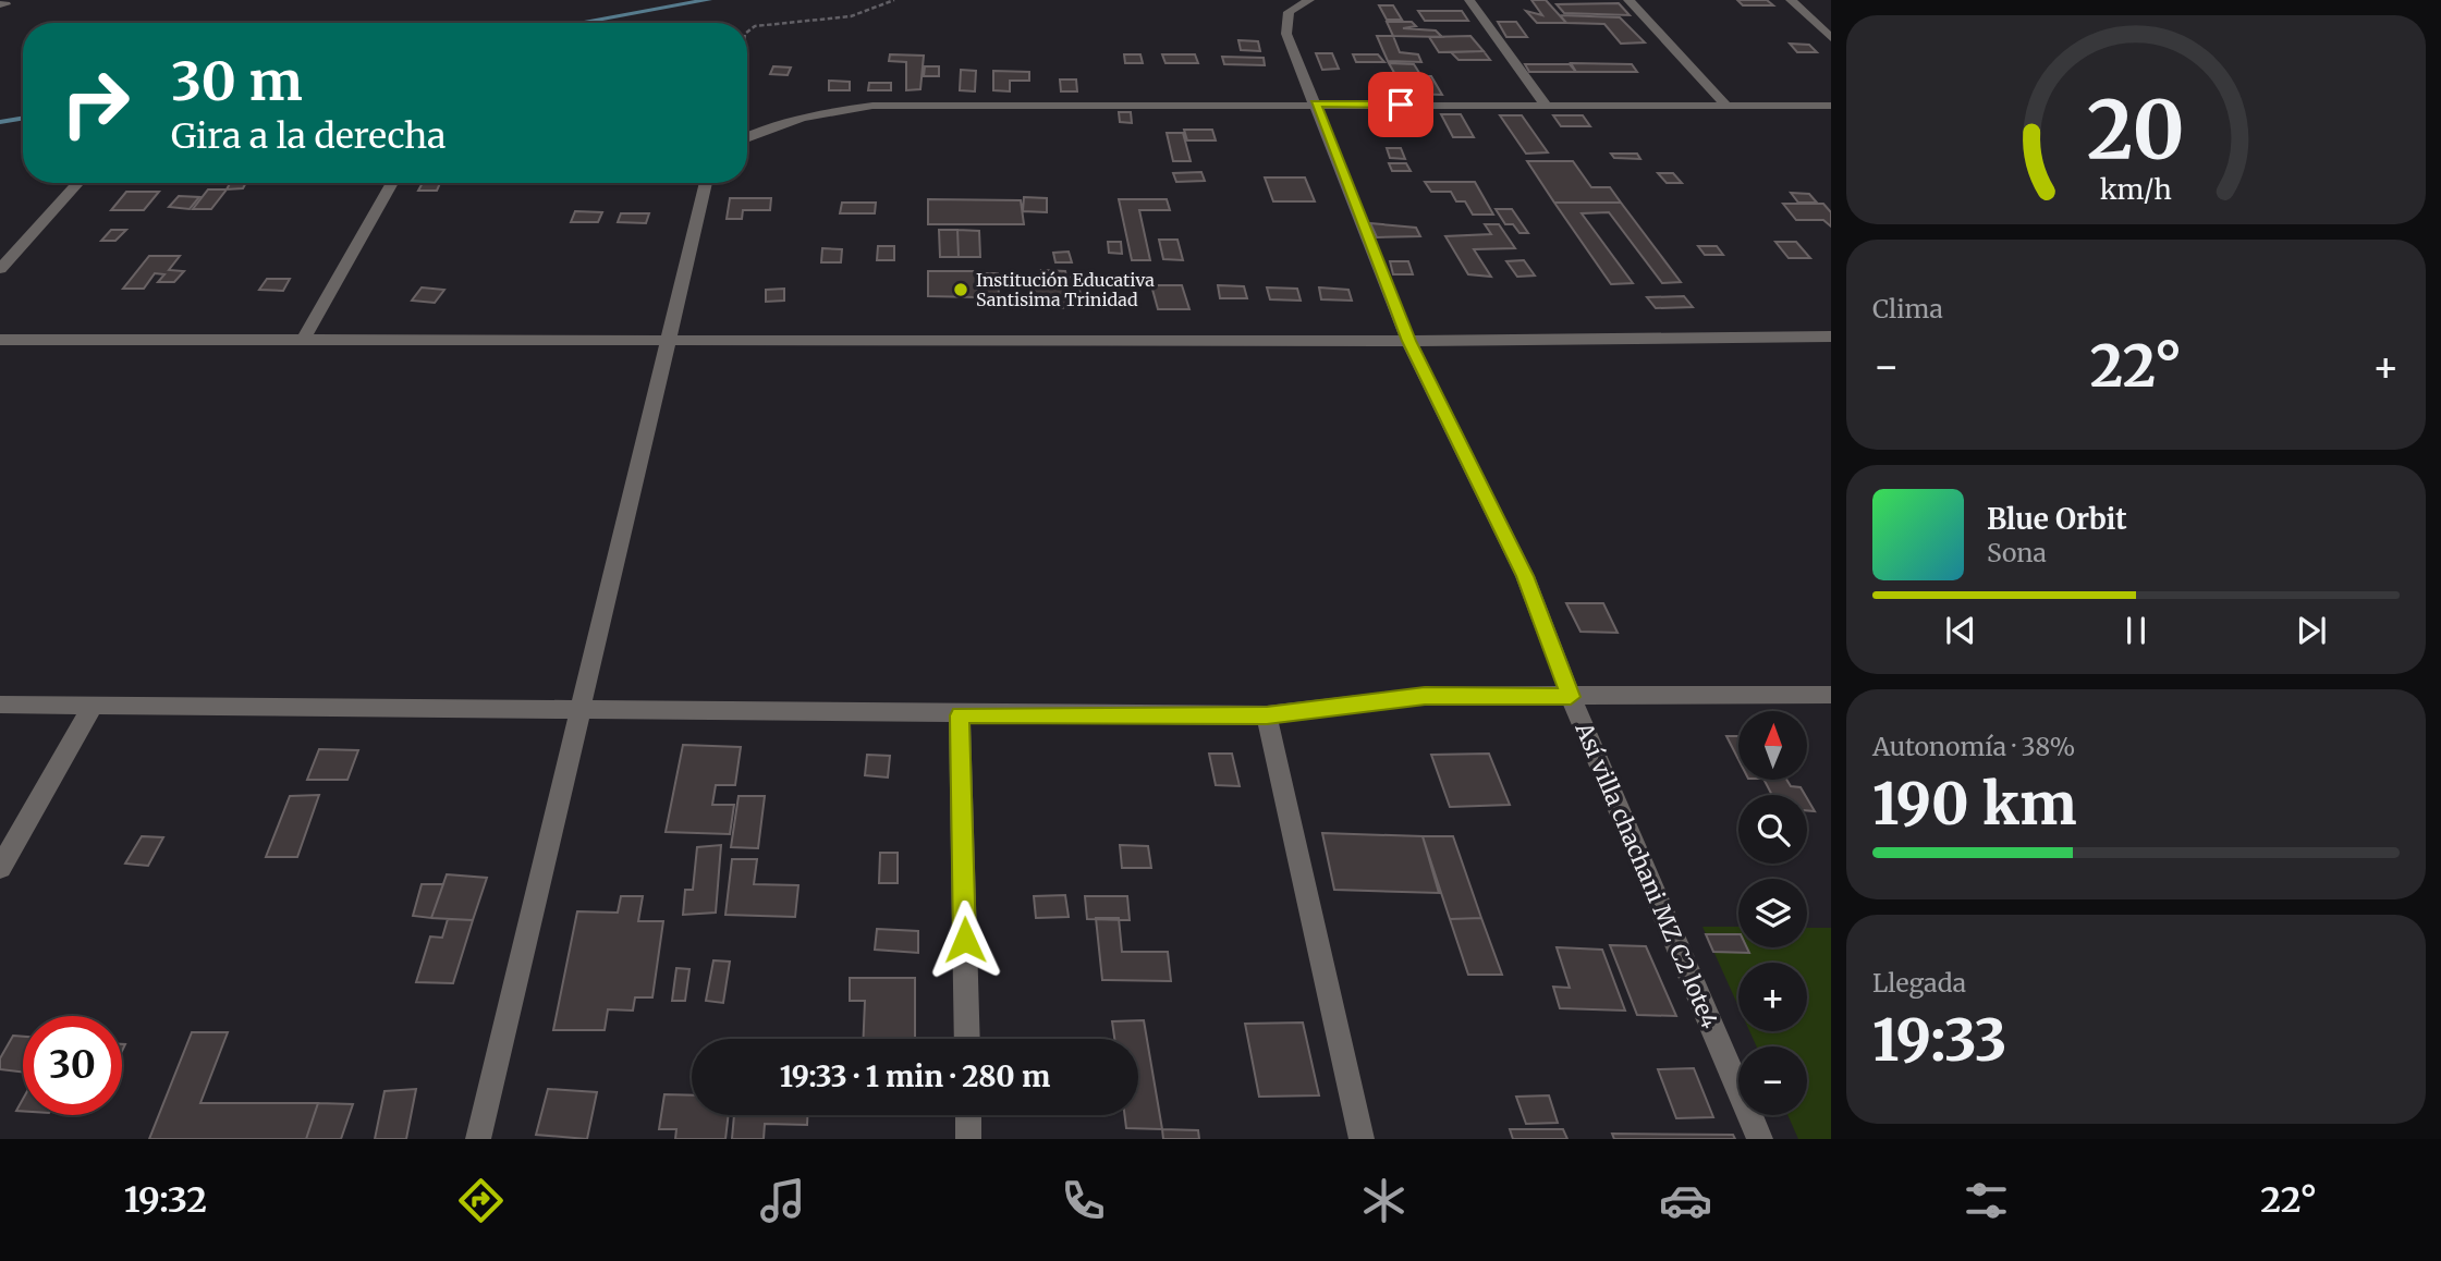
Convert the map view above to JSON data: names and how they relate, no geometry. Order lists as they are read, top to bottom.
{
  "streets": {
    "street": ["Así villa chachani MZ C2 lote4"]
  },
  "places": ["Institución Educativa Santisima Trinidad"],
  "north": "top",
  "page": {
    "turn": ["30 m", "Gira a la derecha"],
    "tile": [
      "Clima",
      ["Autonomía · 38%", "190 km"],
      ["Llegada", "19:33"]
    ],
    "heat": ["−", "22°", "+"],
    "song": ["Blue Orbit", "Sona"],
    "map_buttons": ["+", "−"],
    "limit": "30",
    "trip": "19:33 · 1 min · 280 m",
    "tabs": ["19:32", "22°"],
    "gauge": ["20", "km/h"]
  }
}
